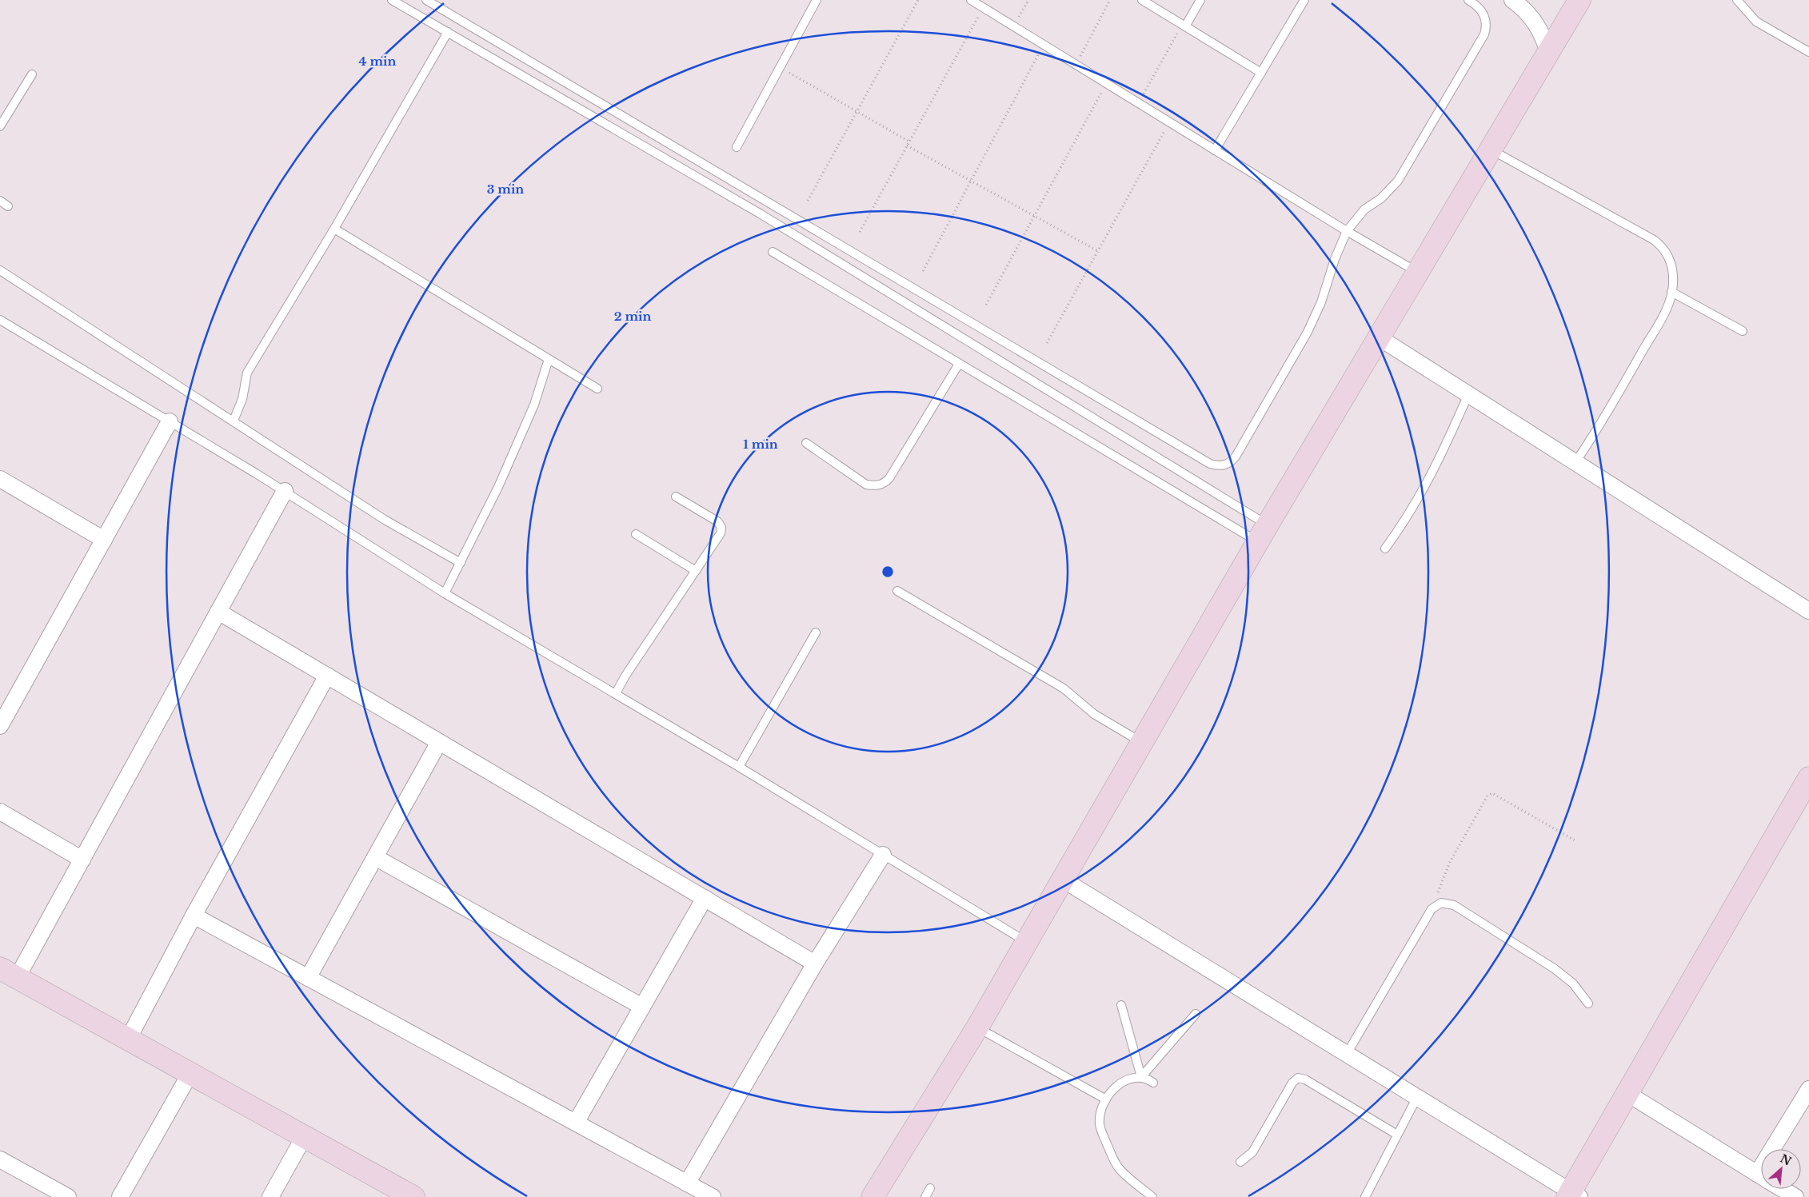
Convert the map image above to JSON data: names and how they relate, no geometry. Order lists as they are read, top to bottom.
{
  "north": "top right",
  "rings": [
    "4 min",
    "3 min",
    "2 min",
    "1 min"
  ]
}
